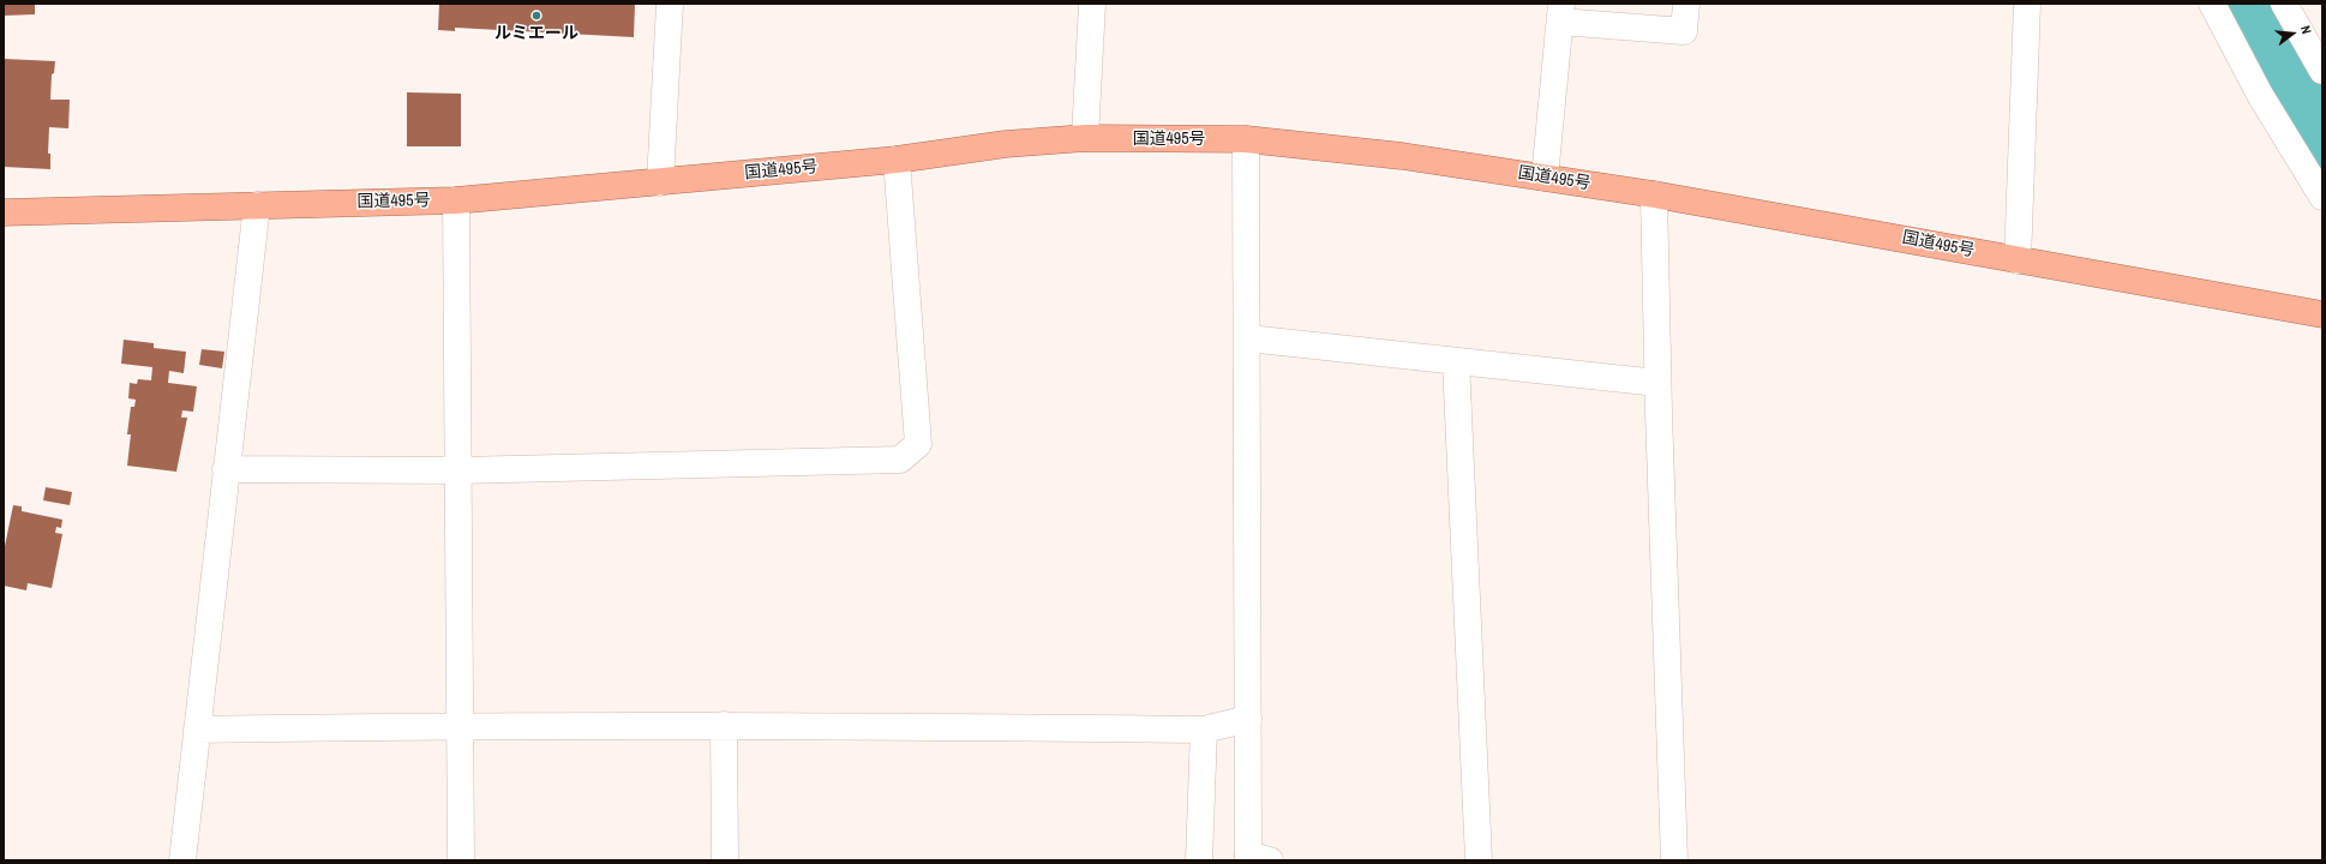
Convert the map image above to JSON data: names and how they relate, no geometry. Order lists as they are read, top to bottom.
{
  "streets": {
    "highway": ["国道495号"]
  },
  "places": ["ルミエール"],
  "north": "right"
}
